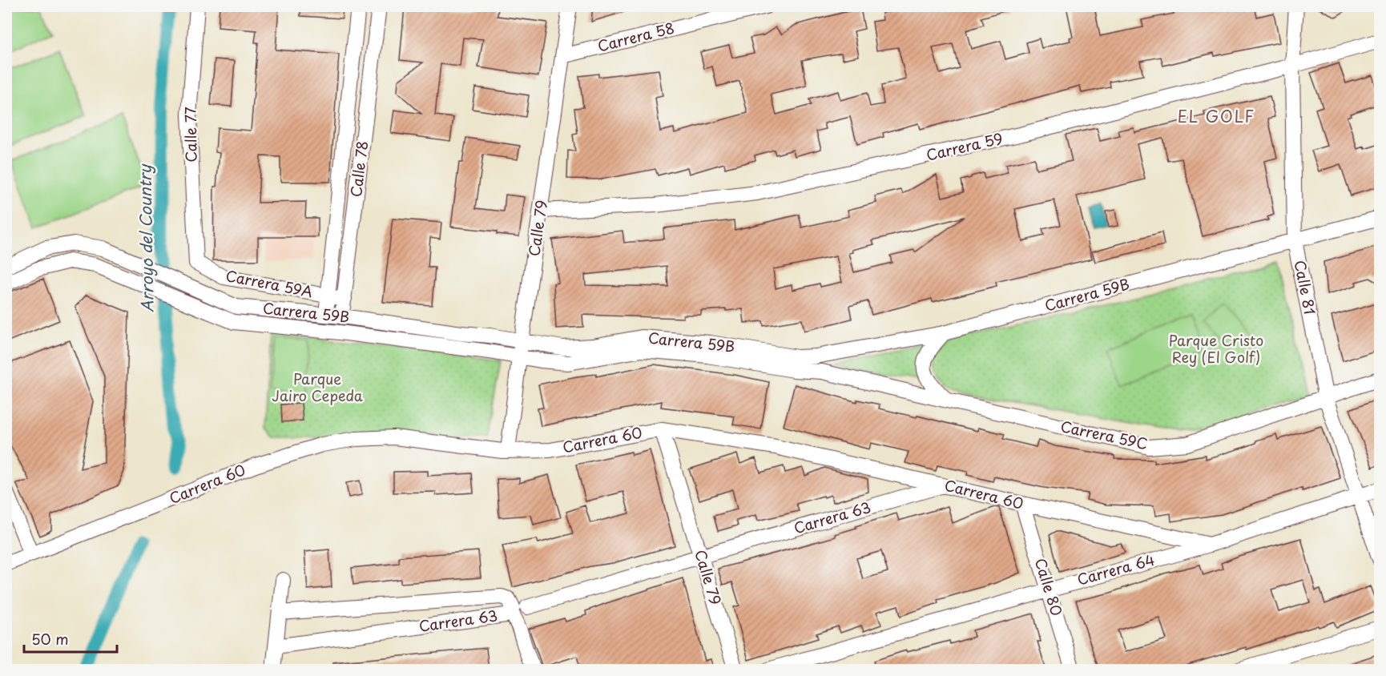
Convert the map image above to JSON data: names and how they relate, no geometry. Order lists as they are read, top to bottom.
{
  "streets": {
    "street": [
      "Carrera 58",
      "Calle 77",
      "Carrera 59",
      "Calle 78",
      "Calle 79",
      "Carrera 59A",
      "Calle 81",
      "Carrera 59B",
      "Carrera 59C",
      "Carrera 60",
      "Carrera 63",
      "Carrera 64",
      "Calle 80"
    ]
  },
  "crossings": [
    ["Carrera 58", "Calle 79"],
    ["Calle 77", "Carrera 59A"],
    ["Carrera 59", "Calle 79"],
    ["Carrera 59", "Calle 81"],
    ["Calle 78", "Carrera 59A"],
    ["Calle 78", "Carrera 59B"],
    ["Calle 79", "Carrera 59B"],
    ["Calle 79", "Carrera 60"],
    ["Calle 79", "Carrera 63"],
    ["Calle 81", "Carrera 59B"],
    ["Calle 81", "Carrera 59C"],
    ["Calle 81", "Carrera 64"],
    ["Carrera 59B", "Carrera 59C"],
    ["Carrera 60", "Carrera 63"],
    ["Carrera 60", "Carrera 64"],
    ["Carrera 60", "Calle 80"],
    ["Carrera 64", "Calle 80"]
  ],
  "districts": ["EL GOLF"],
  "water": ["Arroyo del Country"],
  "parks": ["Parque Cristo Rey (El Golf)", "Parque Jairo Cepeda"],
  "scale_bar": "50 m"
}
